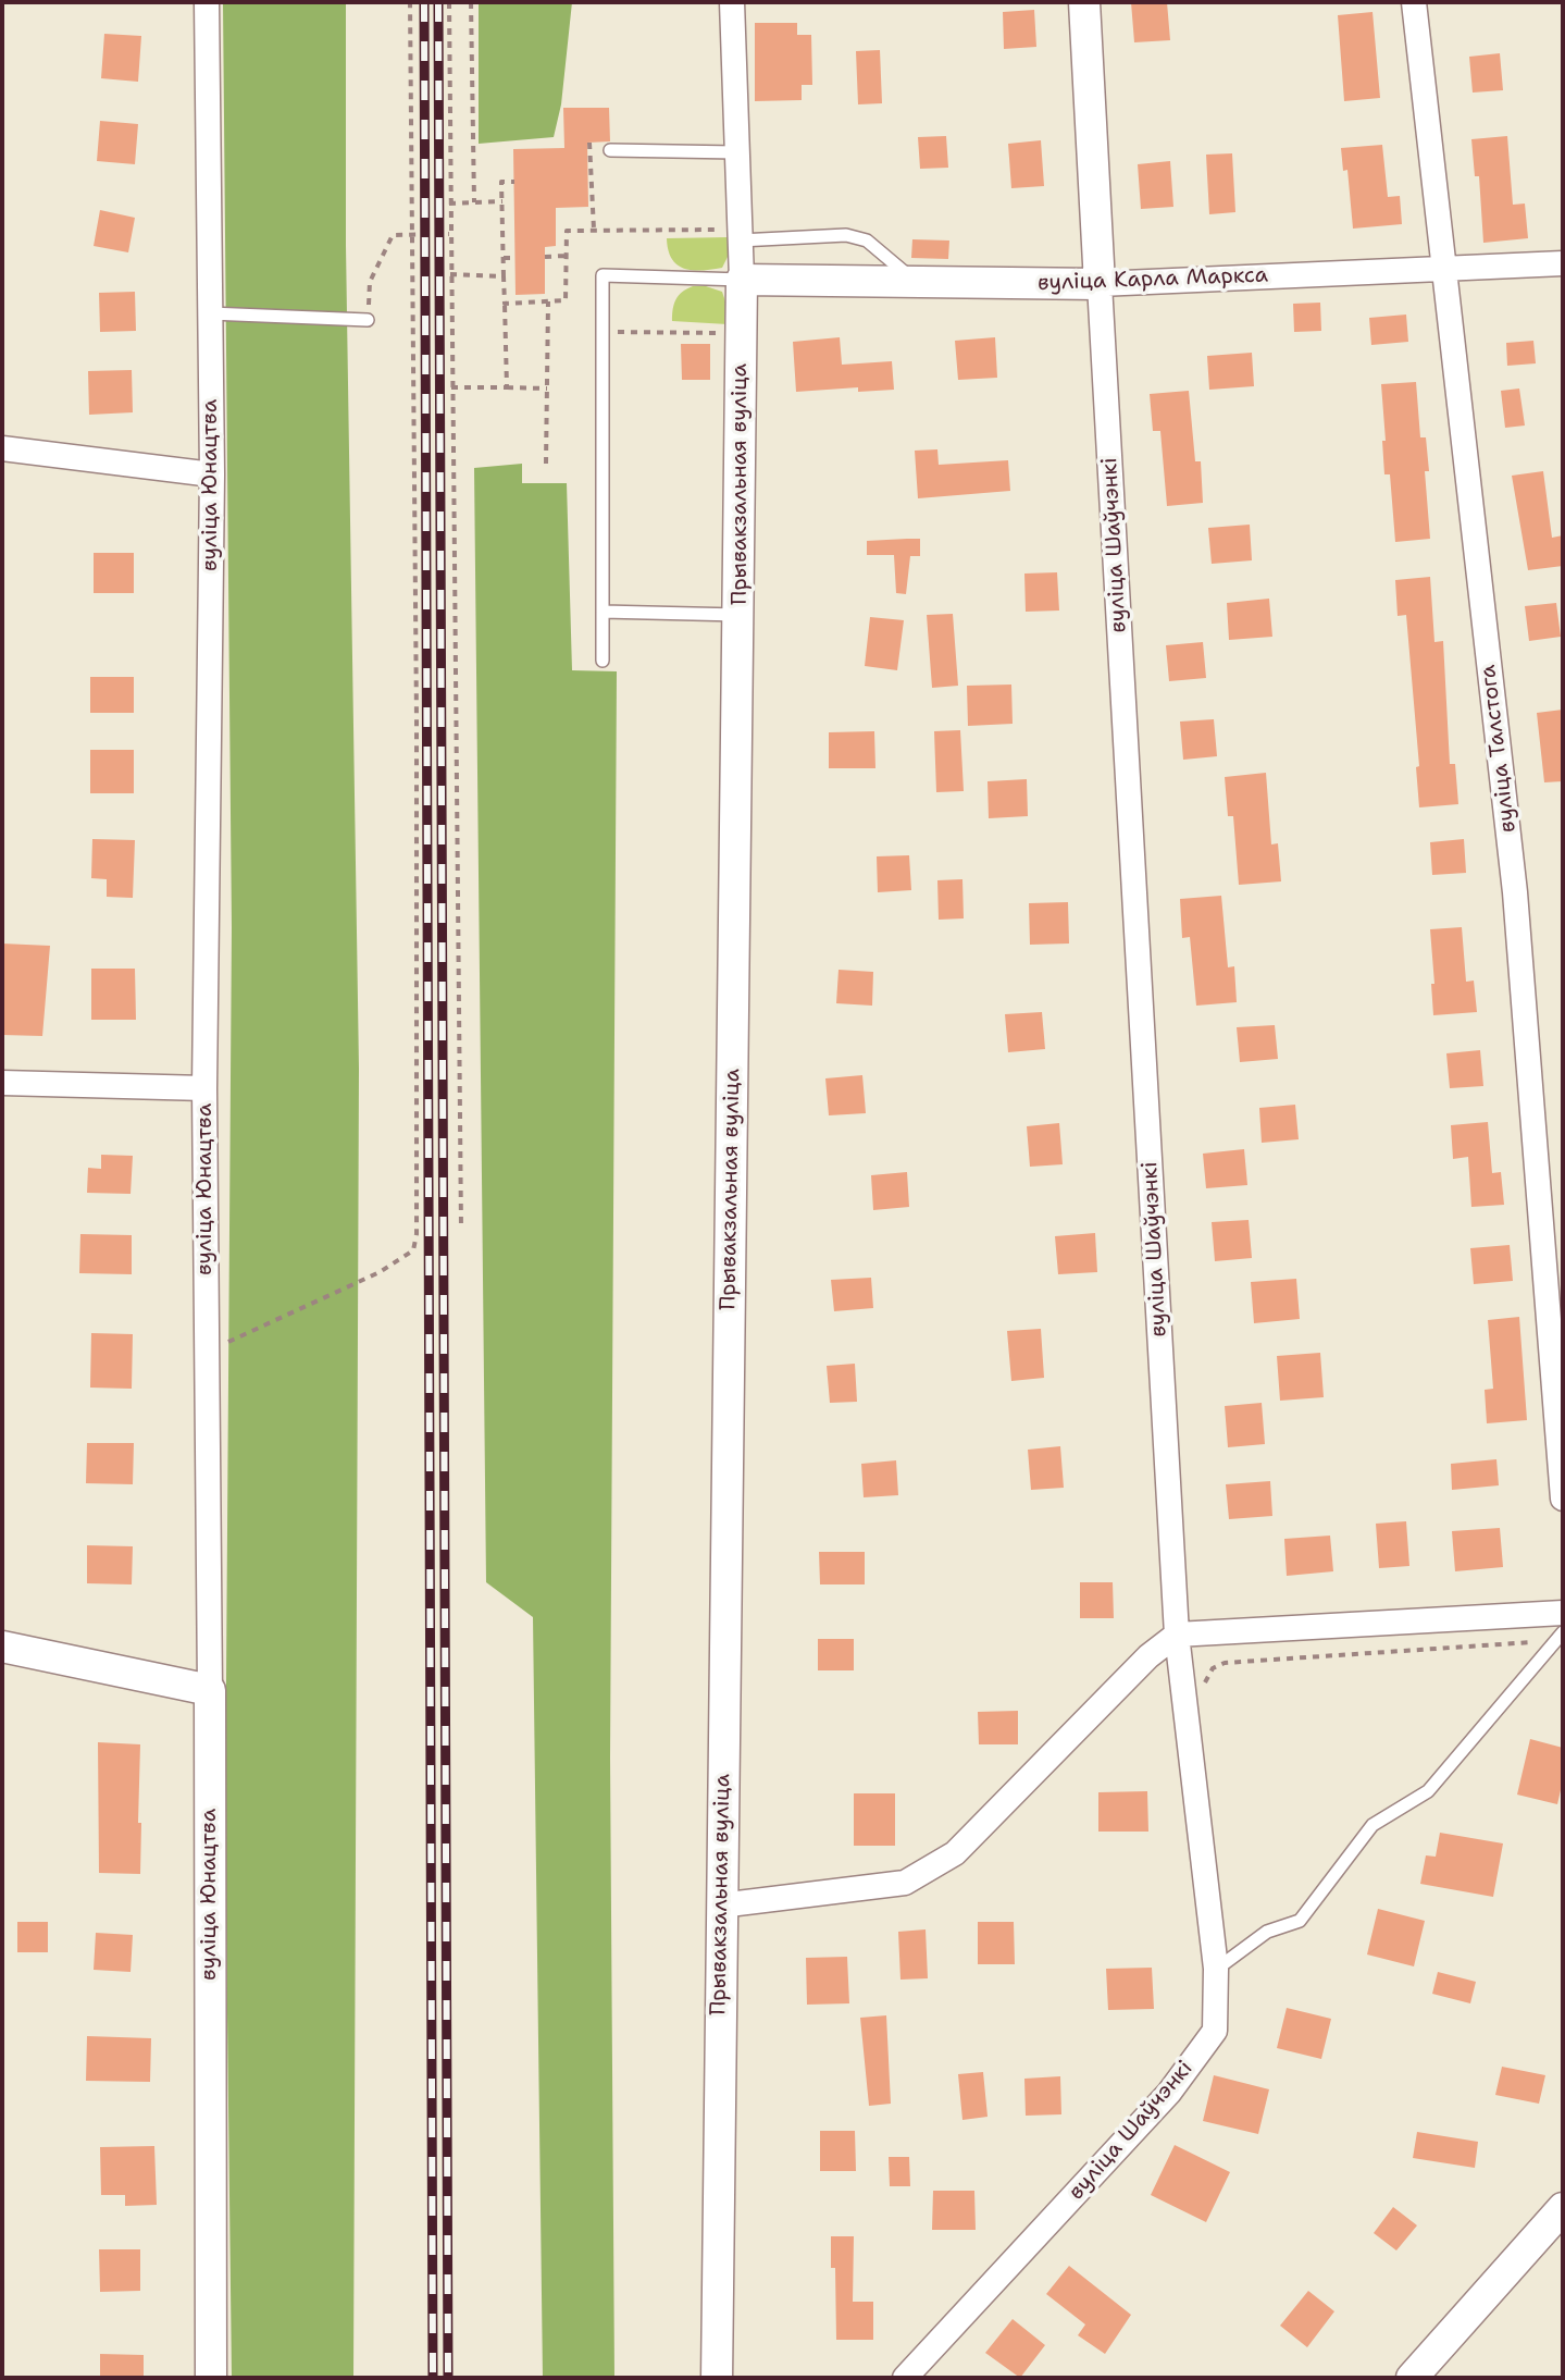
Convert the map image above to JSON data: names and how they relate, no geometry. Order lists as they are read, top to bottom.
{
  "streets": {
    "street": [
      "вуліца Карла Маркса",
      "Прывакзальная вуліца",
      "вуліца Юнацтва",
      "вуліца Шаўчэнкі",
      "вуліца Талстога"
    ]
  },
  "crossings": [
    ["вуліца Карла Маркса", "Прывакзальная вуліца"],
    ["вуліца Карла Маркса", "вуліца Шаўчэнкі"],
    ["вуліца Карла Маркса", "вуліца Талстога"]
  ]
}
